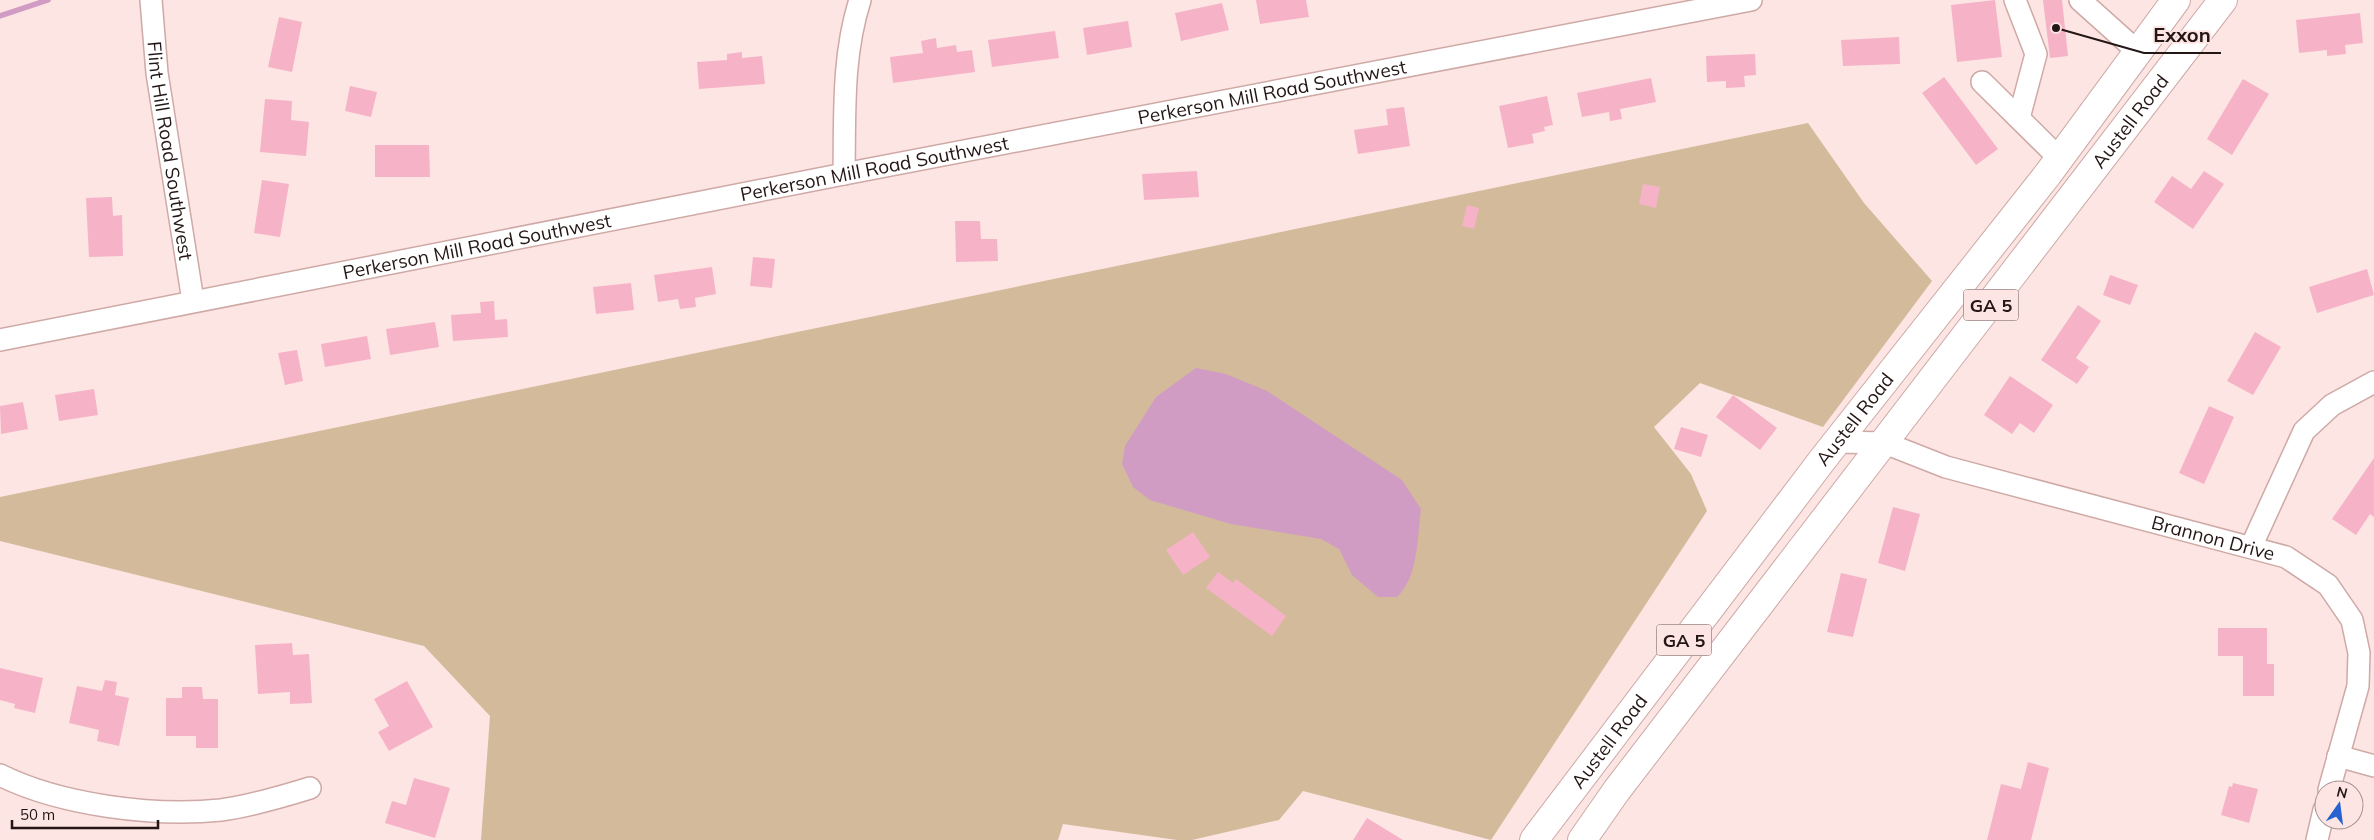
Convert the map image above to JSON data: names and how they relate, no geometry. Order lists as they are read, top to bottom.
{
  "streets": {
    "main road": ["Austell Road", "GA 5"],
    "street": ["Perkerson Mill Road Southwest", "Flint Hill Road Southwest", "Brannon Drive"]
  },
  "crossings": [
    ["Perkerson Mill Road Southwest", "Flint Hill Road Southwest"],
    ["Austell Road", "Brannon Drive"]
  ],
  "places": ["Exxon"],
  "scale_bar": "50 m",
  "north": "top"
}
